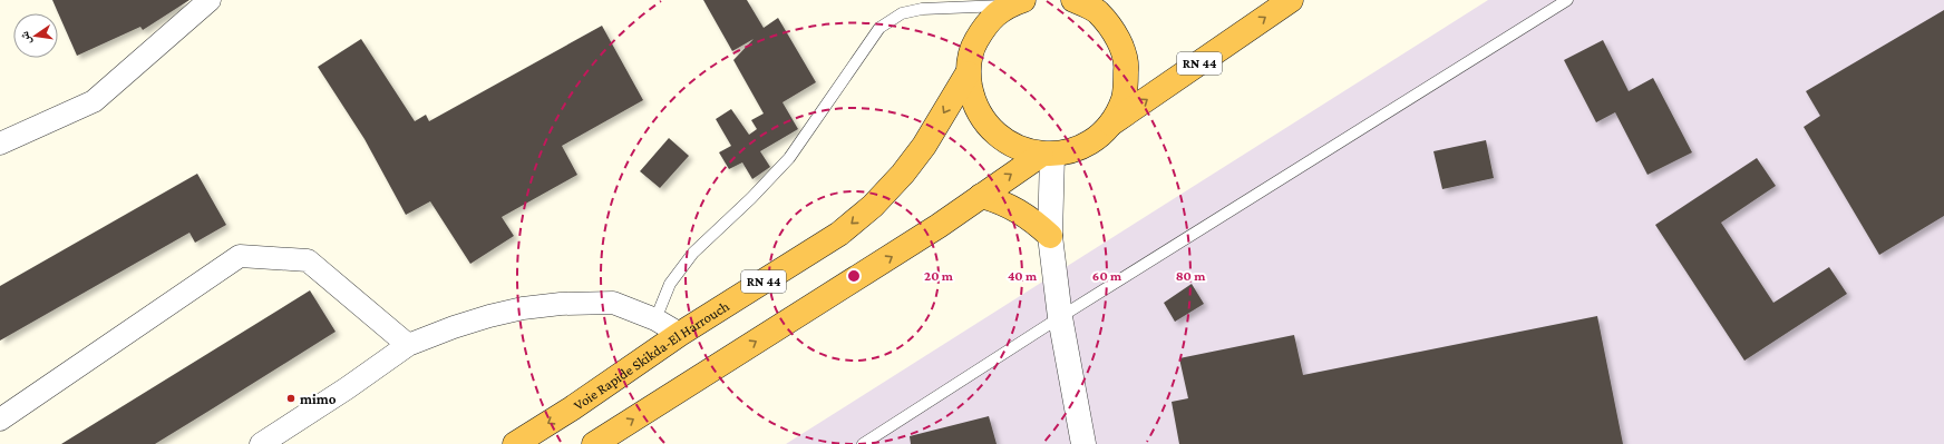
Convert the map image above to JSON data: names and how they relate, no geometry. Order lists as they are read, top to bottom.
{
  "streets": {
    "highway": ["RN 44", "Voie Rapide Skikda-El Harrouch"]
  },
  "places": ["mimo"],
  "north": "left",
  "rings": [
    "20 m",
    "40 m",
    "60 m",
    "80 m"
  ]
}
